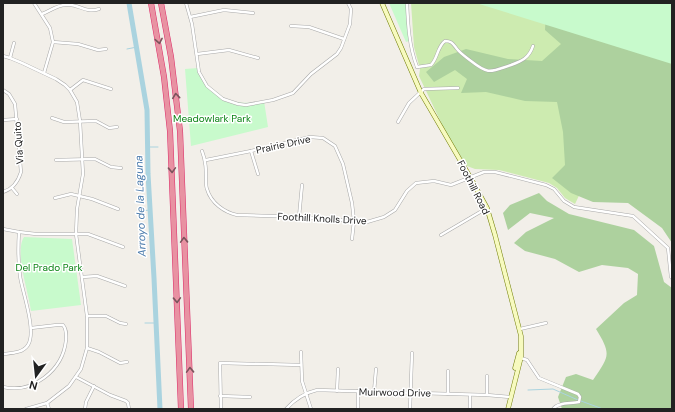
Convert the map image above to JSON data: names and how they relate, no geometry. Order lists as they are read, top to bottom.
{
  "streets": {
    "main road": ["Foothill Road"],
    "street": [
      "Via Quito",
      "Prairie Drive",
      "Foothill Knolls Drive",
      "Muirwood Drive"
    ]
  },
  "crossings": [
    ["Prairie Drive", "Foothill Knolls Drive"],
    ["Foothill Road", "Foothill Knolls Drive"],
    ["Foothill Road", "Muirwood Drive"]
  ],
  "water": ["Arroyo de la Laguna"],
  "parks": ["Meadowlark Park", "Del Prado Park"],
  "north": "bottom"
}
